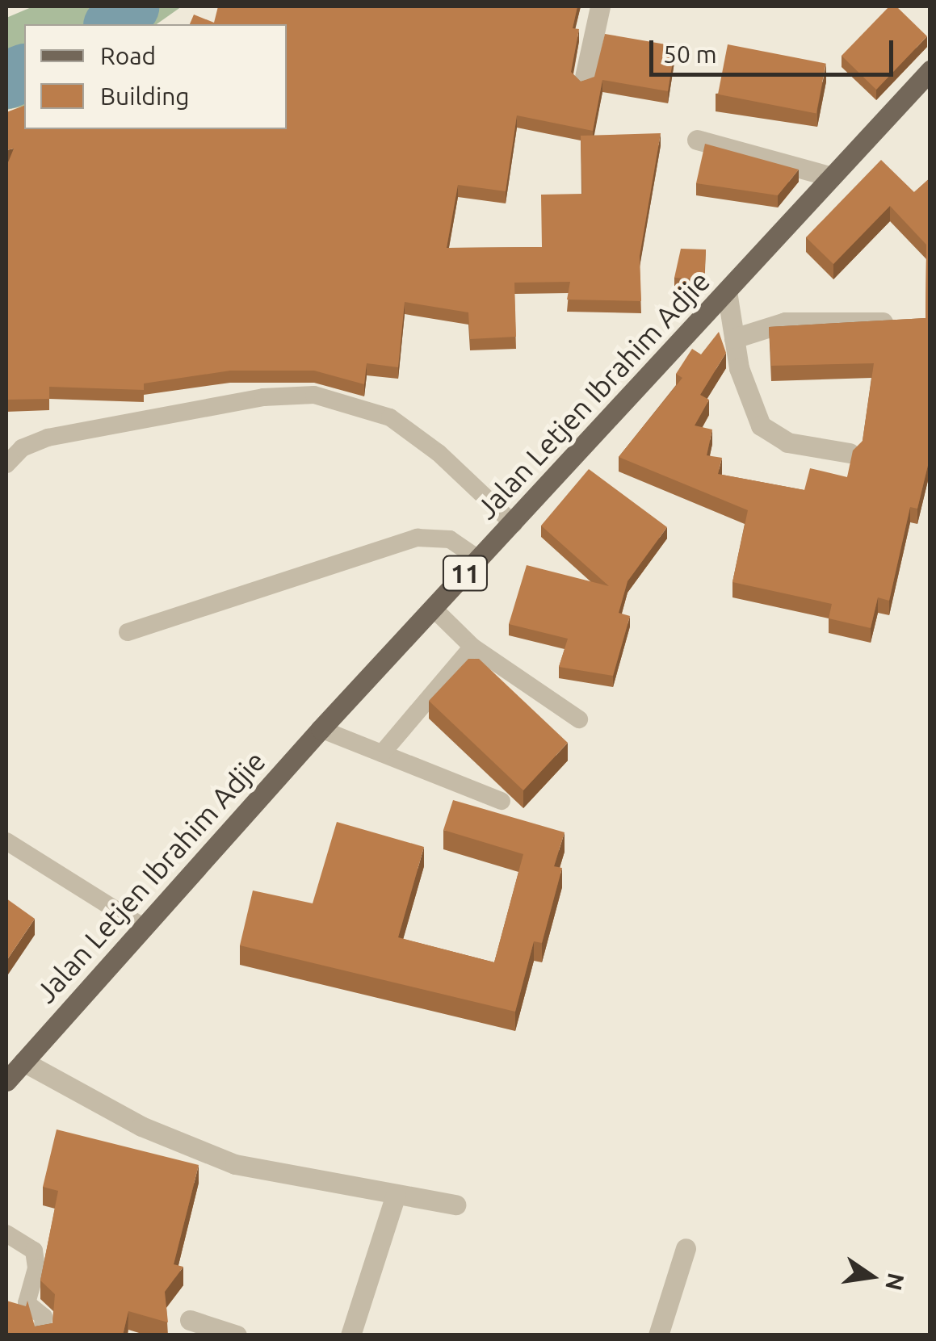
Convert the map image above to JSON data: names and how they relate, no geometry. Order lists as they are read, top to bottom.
{
  "streets": {
    "main road": ["Jalan Letjen Ibrahim Adjie", "11"]
  },
  "legend": ["Road", "Building"],
  "scale_bar": "50 m",
  "north": "right"
}
